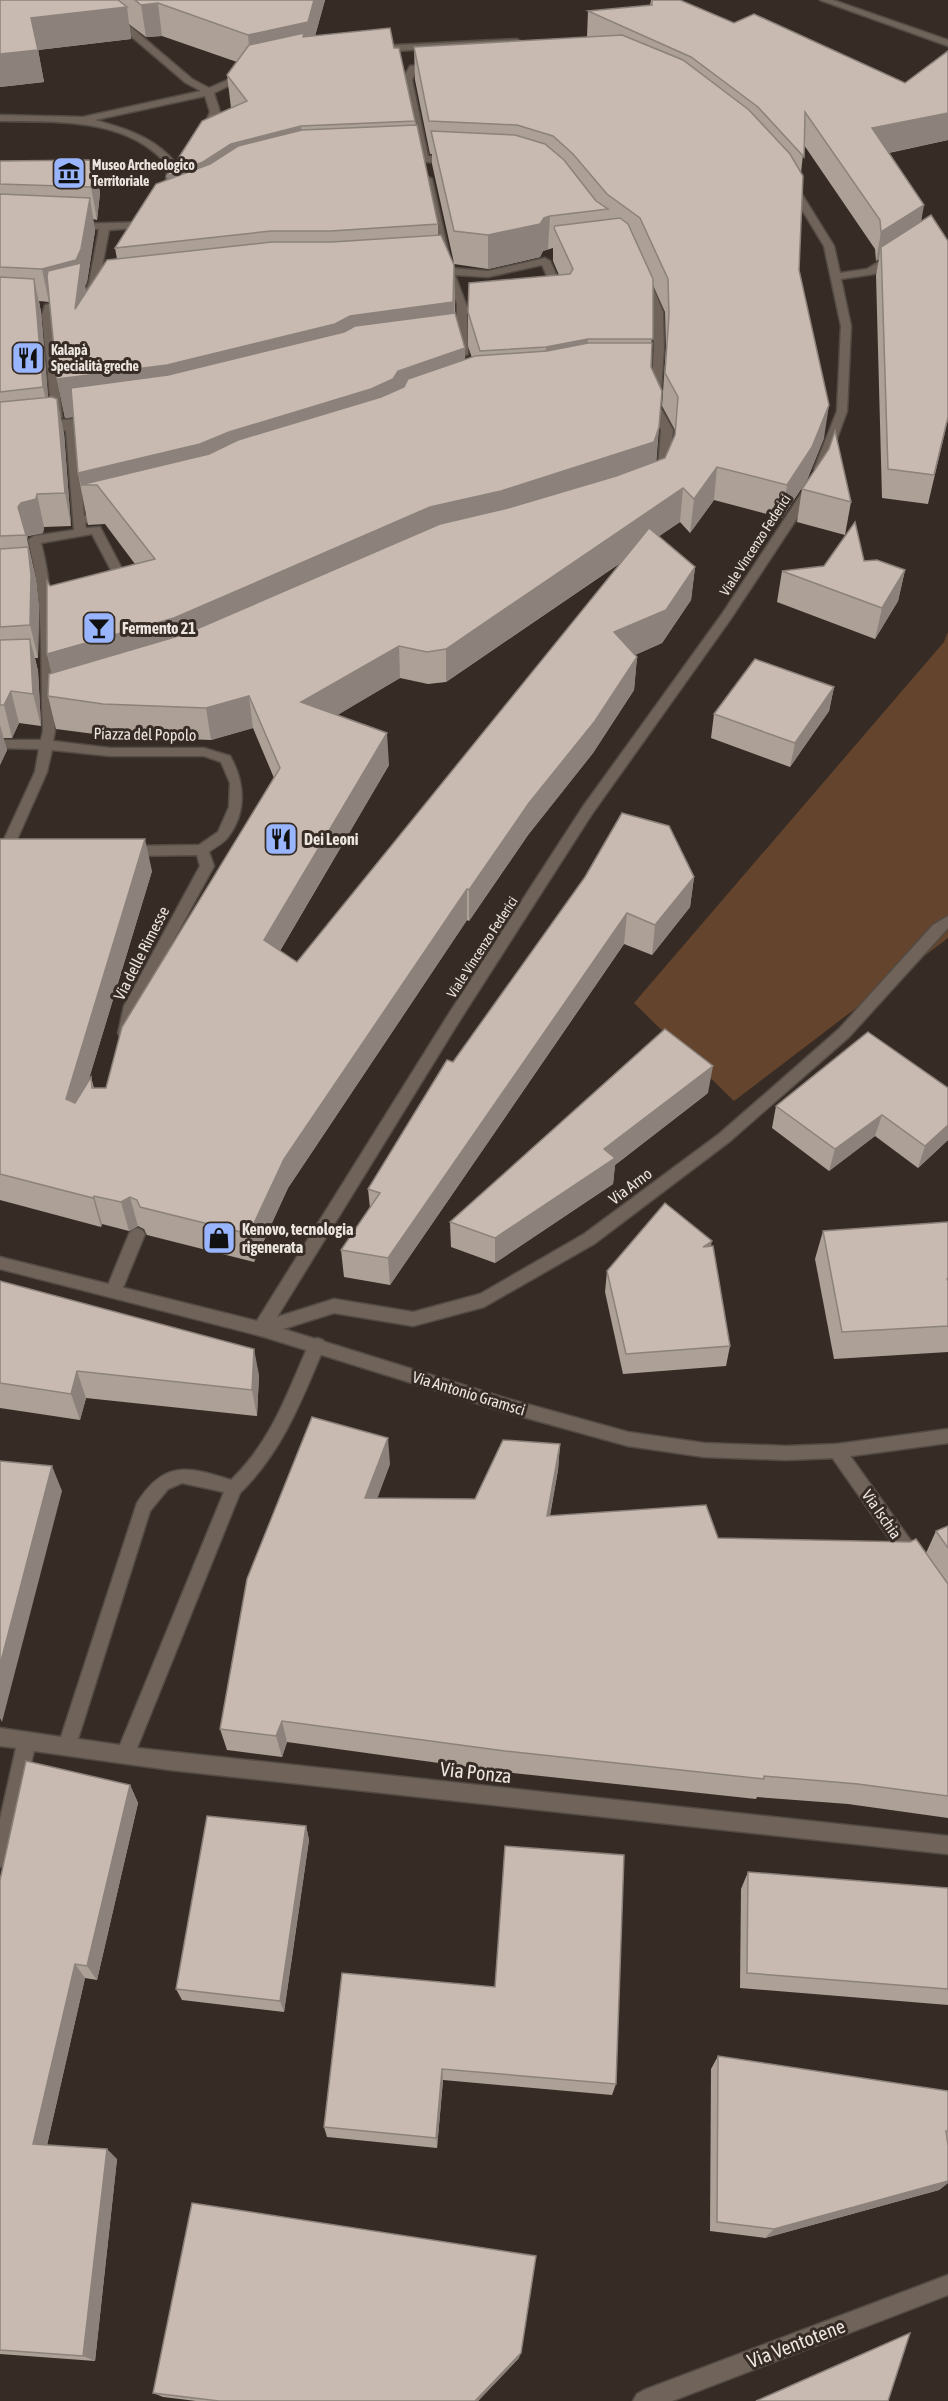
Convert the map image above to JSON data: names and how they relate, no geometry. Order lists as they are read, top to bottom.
{
  "streets": {
    "street": [
      "Viale Vincenzo Federici",
      "Piazza del Popolo",
      "Via delle Rimesse",
      "Via Arno",
      "Via Antonio Gramsci",
      "Via Ischia",
      "Via Ponza",
      "Via Ventotene"
    ]
  },
  "crossings": [
    ["Viale Vincenzo Federici", "Via Arno"],
    ["Viale Vincenzo Federici", "Via Antonio Gramsci"],
    ["Piazza del Popolo", "Via delle Rimesse"],
    ["Via Arno", "Via Antonio Gramsci"],
    ["Via Antonio Gramsci", "Via Ischia"]
  ],
  "places": {
    "museum": ["Museo Archeologico Territoriale"],
    "restaurant": ["Kalapà Specialità greche", "Dei Leoni"],
    "bar": ["Fermento 21"],
    "shop": ["Kenovo, tecnologia rigenerata"]
  }
}
